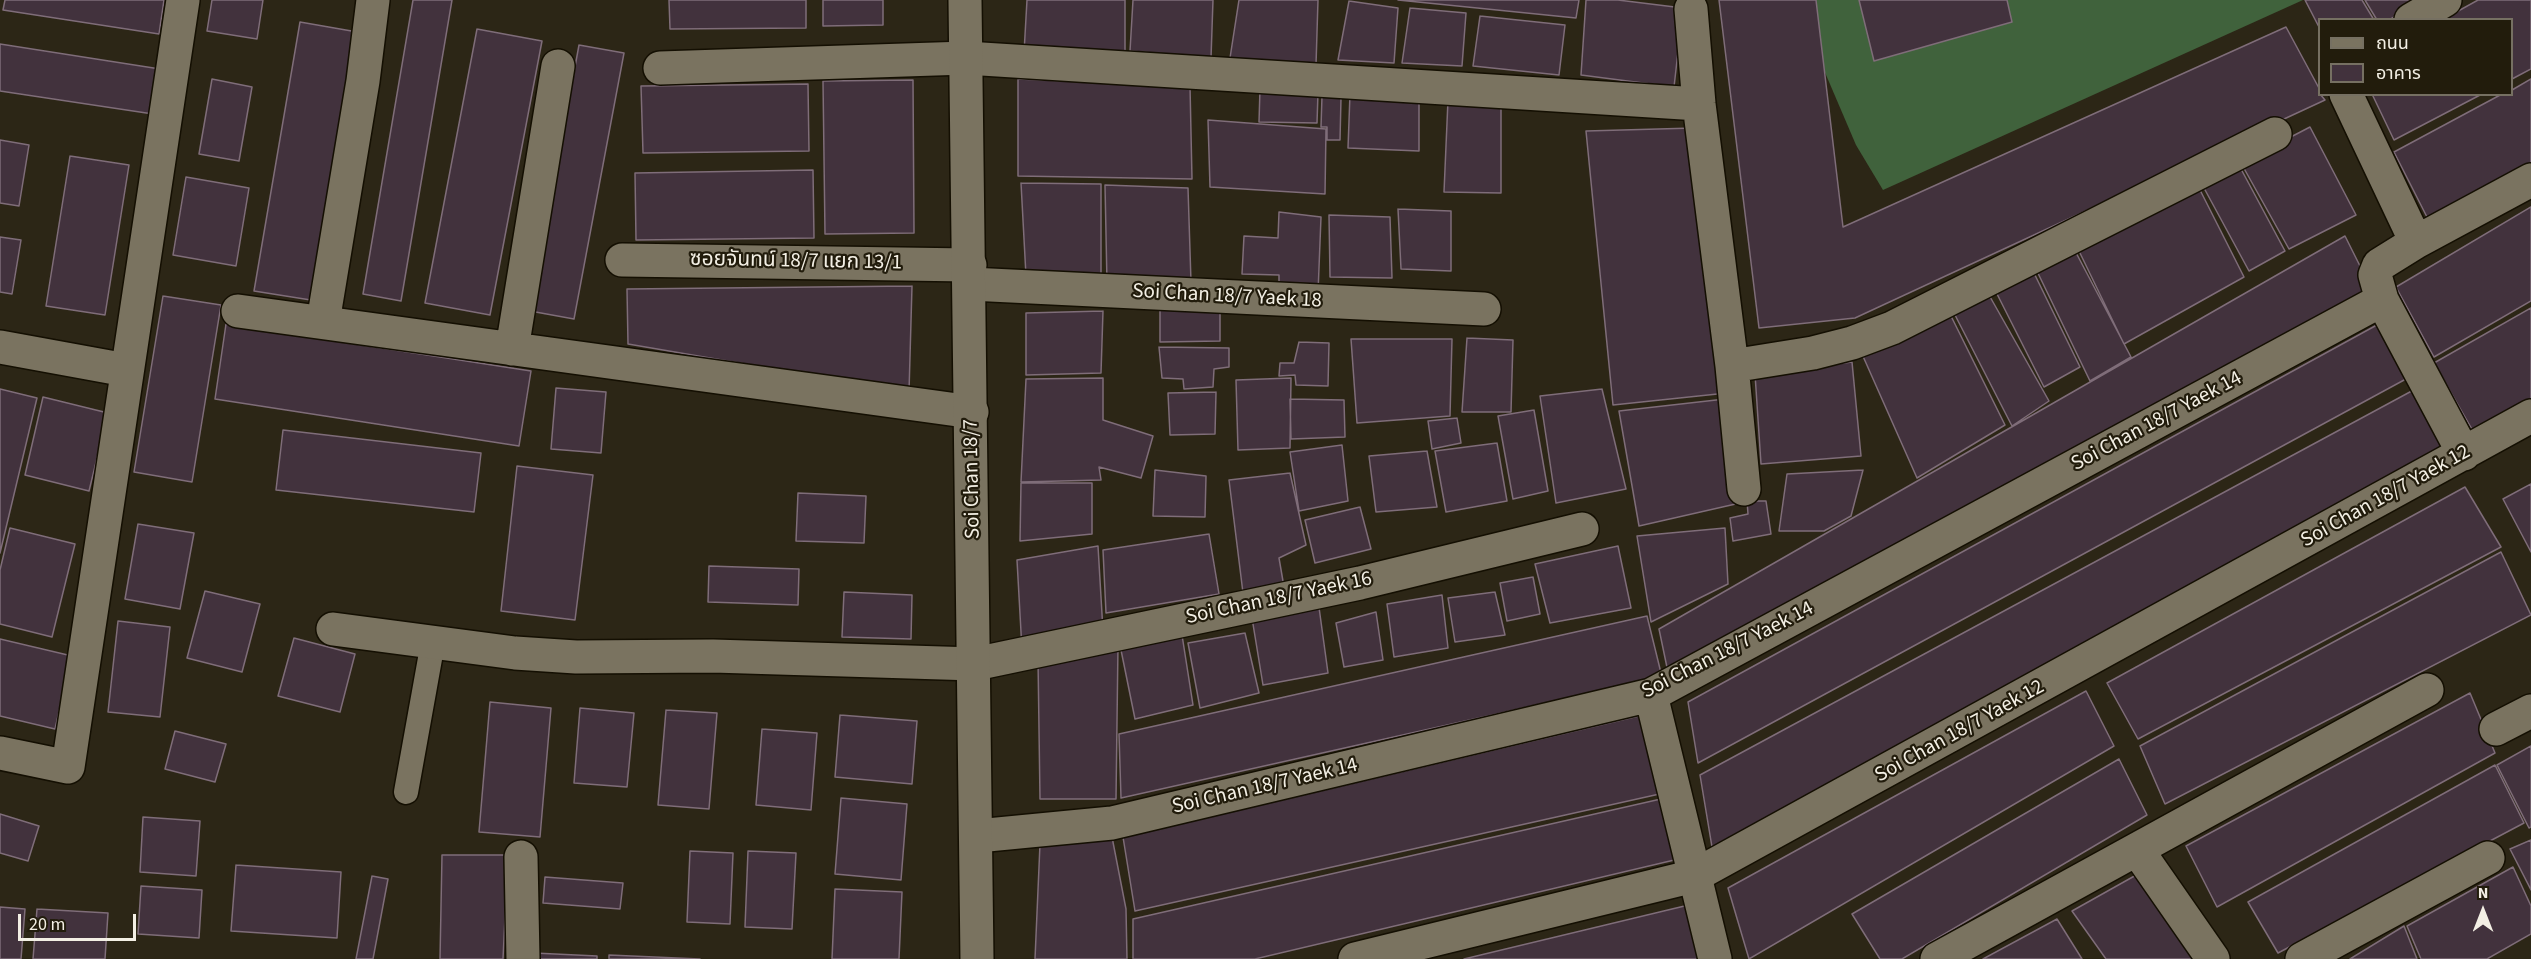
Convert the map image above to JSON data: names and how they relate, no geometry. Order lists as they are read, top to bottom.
{
  "streets": {
    "street": [
      "ซอยจันทน์ 18/7 แยก 13/1",
      "Soi Chan 18/7 Yaek 18",
      "Soi Chan 18/7 Yaek 14",
      "Soi Chan 18/7",
      "Soi Chan 18/7 Yaek 12",
      "Soi Chan 18/7 Yaek 16"
    ]
  },
  "crossings": [
    ["ซอยจันทน์ 18/7 แยก 13/1", "Soi Chan 18/7 Yaek 18"],
    ["ซอยจันทน์ 18/7 แยก 13/1", "Soi Chan 18/7"],
    ["Soi Chan 18/7 Yaek 18", "Soi Chan 18/7"],
    ["Soi Chan 18/7 Yaek 14", "Soi Chan 18/7"],
    ["Soi Chan 18/7", "Soi Chan 18/7 Yaek 16"]
  ],
  "legend": ["ถนน", "อาคาร"],
  "scale_bar": "20 m",
  "north": "top"
}
